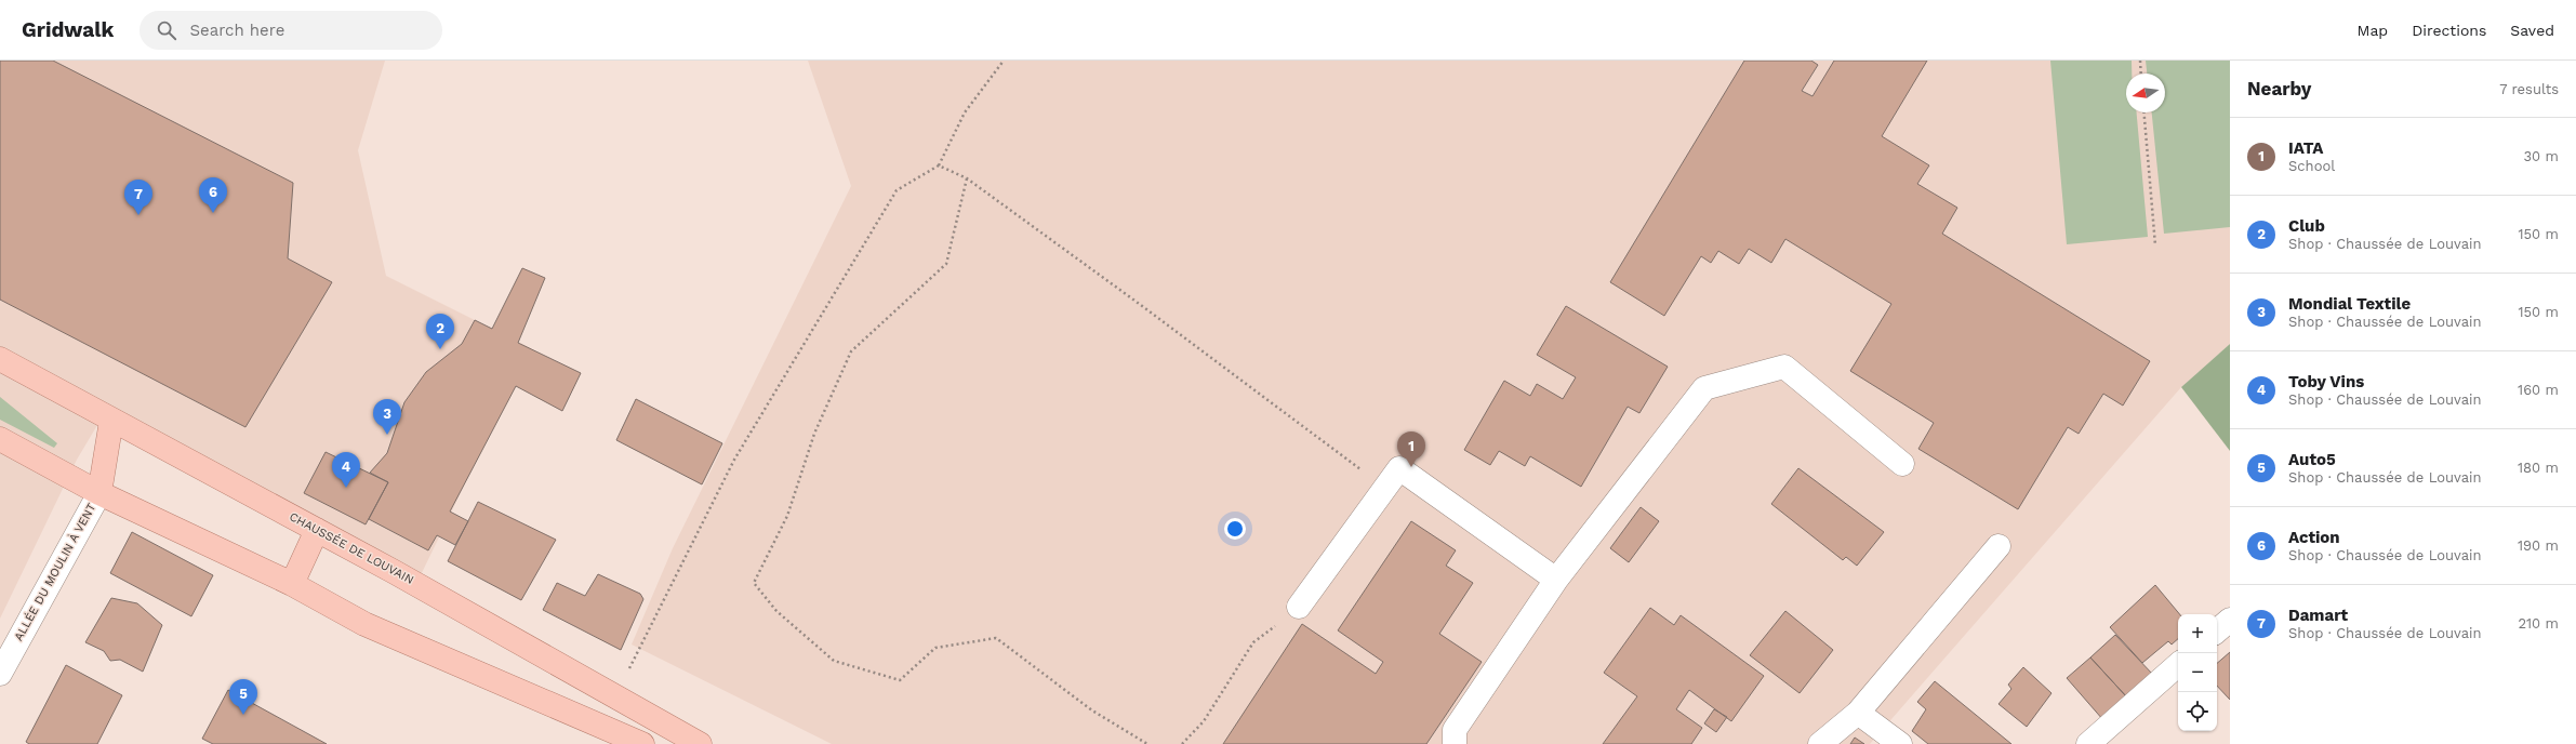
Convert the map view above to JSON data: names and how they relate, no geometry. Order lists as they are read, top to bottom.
{
  "streets": {
    "main road": ["CHAUSSÉE DE LOUVAIN"],
    "street": ["ALLÉE DU MOULIN À VENT"]
  },
  "north": "left",
  "page": {
    "header": "Gridwalk",
    "search": "Search here",
    "nav": ["Map", "Directions", "Saved"],
    "heading": ["Nearby", "7 results"],
    "list": [
      {
        "mark": "1",
        "name": "IATA",
        "note": "School",
        "value": "30 m"
      },
      {
        "mark": "2",
        "name": "Club",
        "note": "Shop · Chaussée de Louvain",
        "value": "150 m"
      },
      {
        "mark": "3",
        "name": "Mondial Textile",
        "note": "Shop · Chaussée de Louvain",
        "value": "150 m"
      },
      {
        "mark": "4",
        "name": "Toby Vins",
        "note": "Shop · Chaussée de Louvain",
        "value": "160 m"
      },
      {
        "mark": "5",
        "name": "Auto5",
        "note": "Shop · Chaussée de Louvain",
        "value": "180 m"
      },
      {
        "mark": "6",
        "name": "Action",
        "note": "Shop · Chaussée de Louvain",
        "value": "190 m"
      },
      {
        "mark": "7",
        "name": "Damart",
        "note": "Shop · Chaussée de Louvain",
        "value": "210 m"
      }
    ],
    "pins": [
      "6",
      "7",
      "2",
      "3",
      "1",
      "4",
      "5"
    ],
    "map_buttons": ["+", "−"]
  }
}
